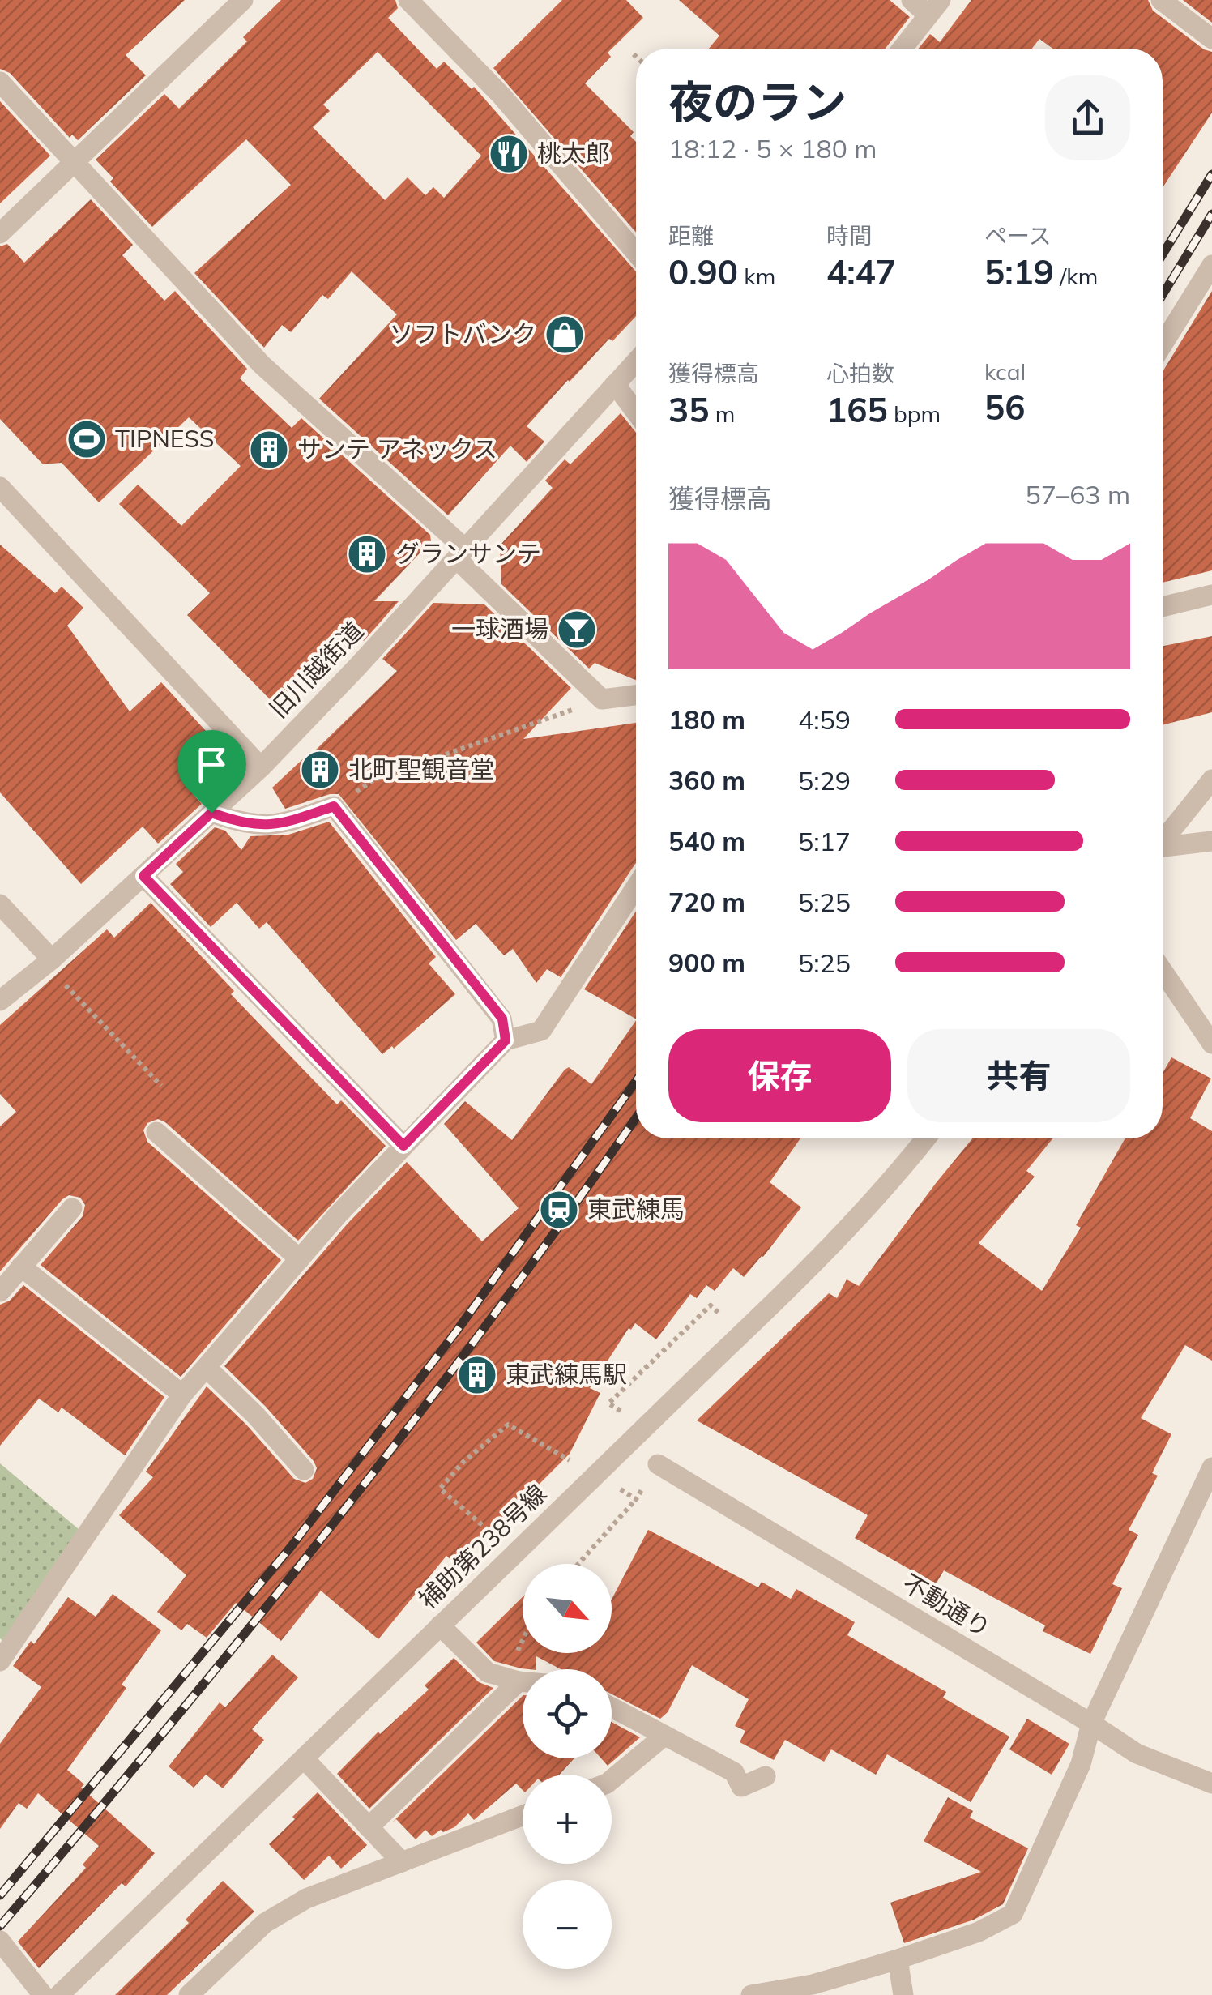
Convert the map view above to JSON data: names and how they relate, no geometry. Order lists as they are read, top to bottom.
{
  "streets": {
    "street": ["旧川越街道", "補助第238号線", "不動通り"]
  },
  "places": {
    "restaurant": ["桃太郎"],
    "shop": ["ソフトバンク"],
    "sports": ["TIPNESS"],
    "building": [
      "サンテ アネックス",
      "グランサンテ",
      "北町聖観音堂",
      "東武練馬駅"
    ],
    "bar": ["一球酒場"],
    "station": ["東武練馬"]
  },
  "north": "bottom right",
  "page": {
    "heading": ["夜のラン", "18:12 · 5 × 180 m"],
    "stats": [
      ["距離", "0.90 km"],
      ["時間", "4:47"],
      ["ペース", "5:19 /km"],
      ["獲得標高", "35 m"],
      ["心拍数", "165 bpm"],
      ["kcal", "56"]
    ],
    "chart": ["獲得標高", "57–63 m"],
    "list": [
      {
        "name": "180 m",
        "note": "4:59"
      },
      {
        "name": "360 m",
        "note": "5:29"
      },
      {
        "name": "540 m",
        "note": "5:17"
      },
      {
        "name": "720 m",
        "note": "5:25"
      },
      {
        "name": "900 m",
        "note": "5:25"
      }
    ],
    "buttons": ["保存", "共有"],
    "map_buttons": ["+", "−"]
  }
}
